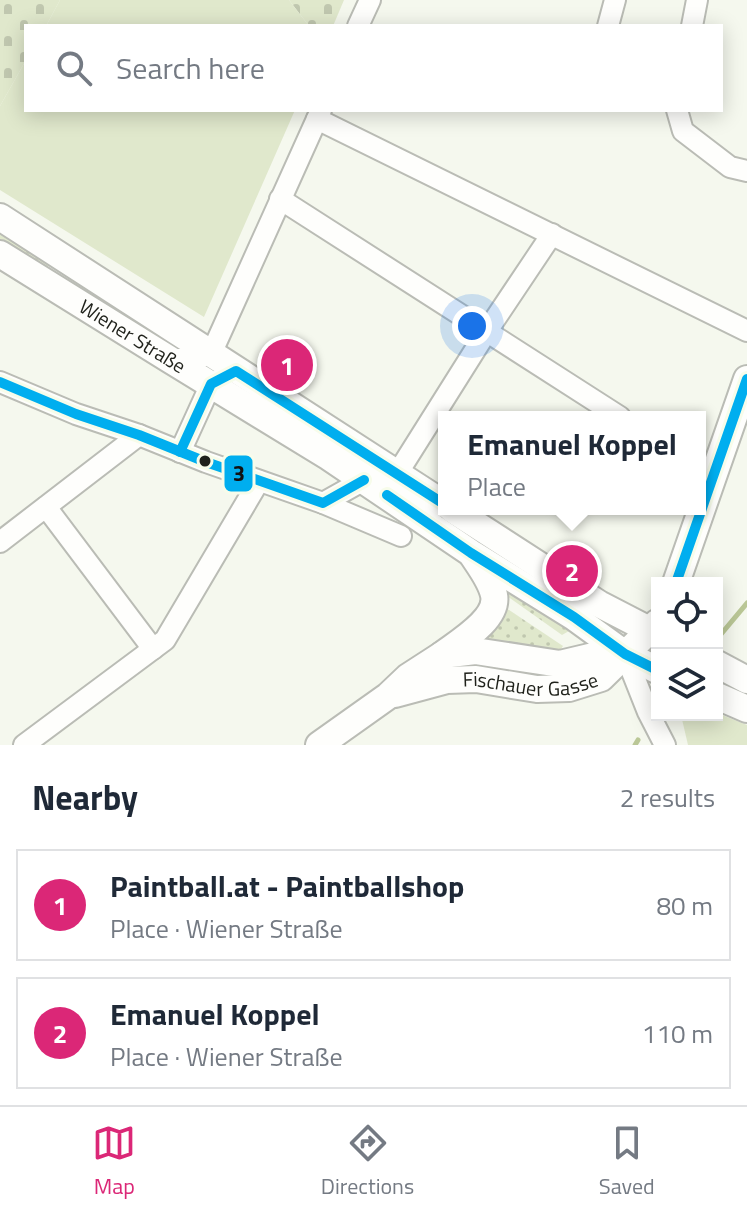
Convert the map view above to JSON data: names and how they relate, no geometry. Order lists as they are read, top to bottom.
{
  "streets": {
    "main road": ["Wiener Straße", "Fischauer Gasse"]
  },
  "crossings": [
    ["Wiener Straße", "Fischauer Gasse"]
  ],
  "lines": ["transit line 3"],
  "page": {
    "search": "Search here",
    "pins": ["1", "2"],
    "popup": ["Emanuel Koppel", "Place"],
    "heading": ["Nearby", "2 results"],
    "list": [
      {
        "mark": "1",
        "name": "Paintball.at - Paintballshop",
        "note": "Place · Wiener Straße",
        "value": "80 m"
      },
      {
        "mark": "2",
        "name": "Emanuel Koppel",
        "note": "Place · Wiener Straße",
        "value": "110 m"
      }
    ],
    "nav": ["Map", "Directions", "Saved"]
  }
}
